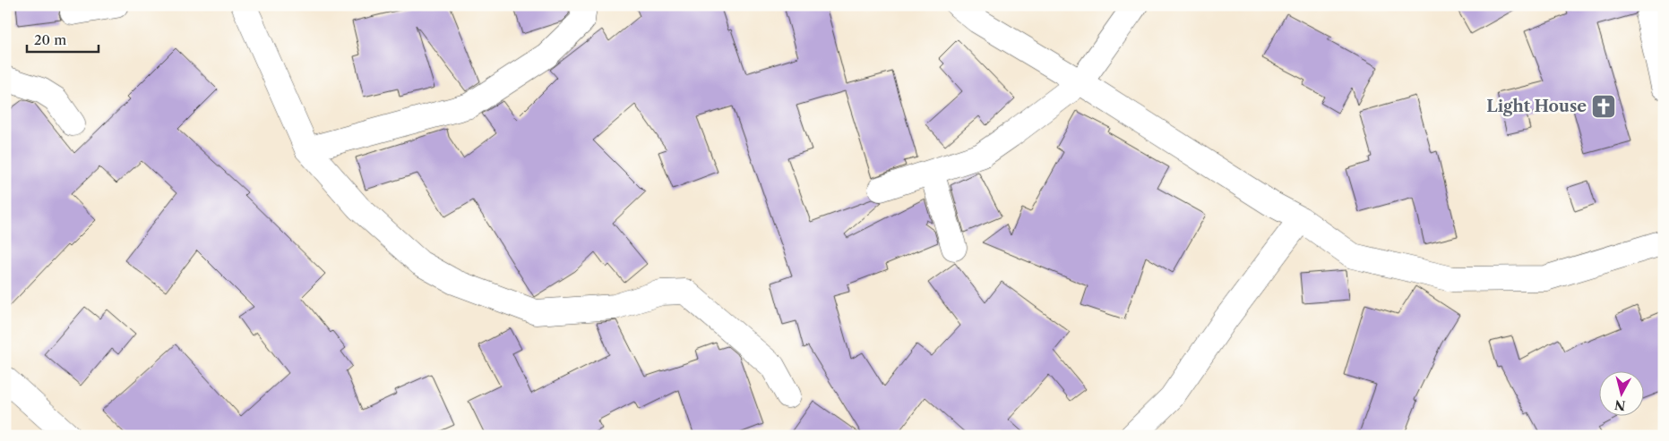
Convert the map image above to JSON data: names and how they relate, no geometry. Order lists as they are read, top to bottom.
{
  "places": {
    "church": ["Light House"]
  },
  "scale_bar": "20 m",
  "north": "bottom"
}
